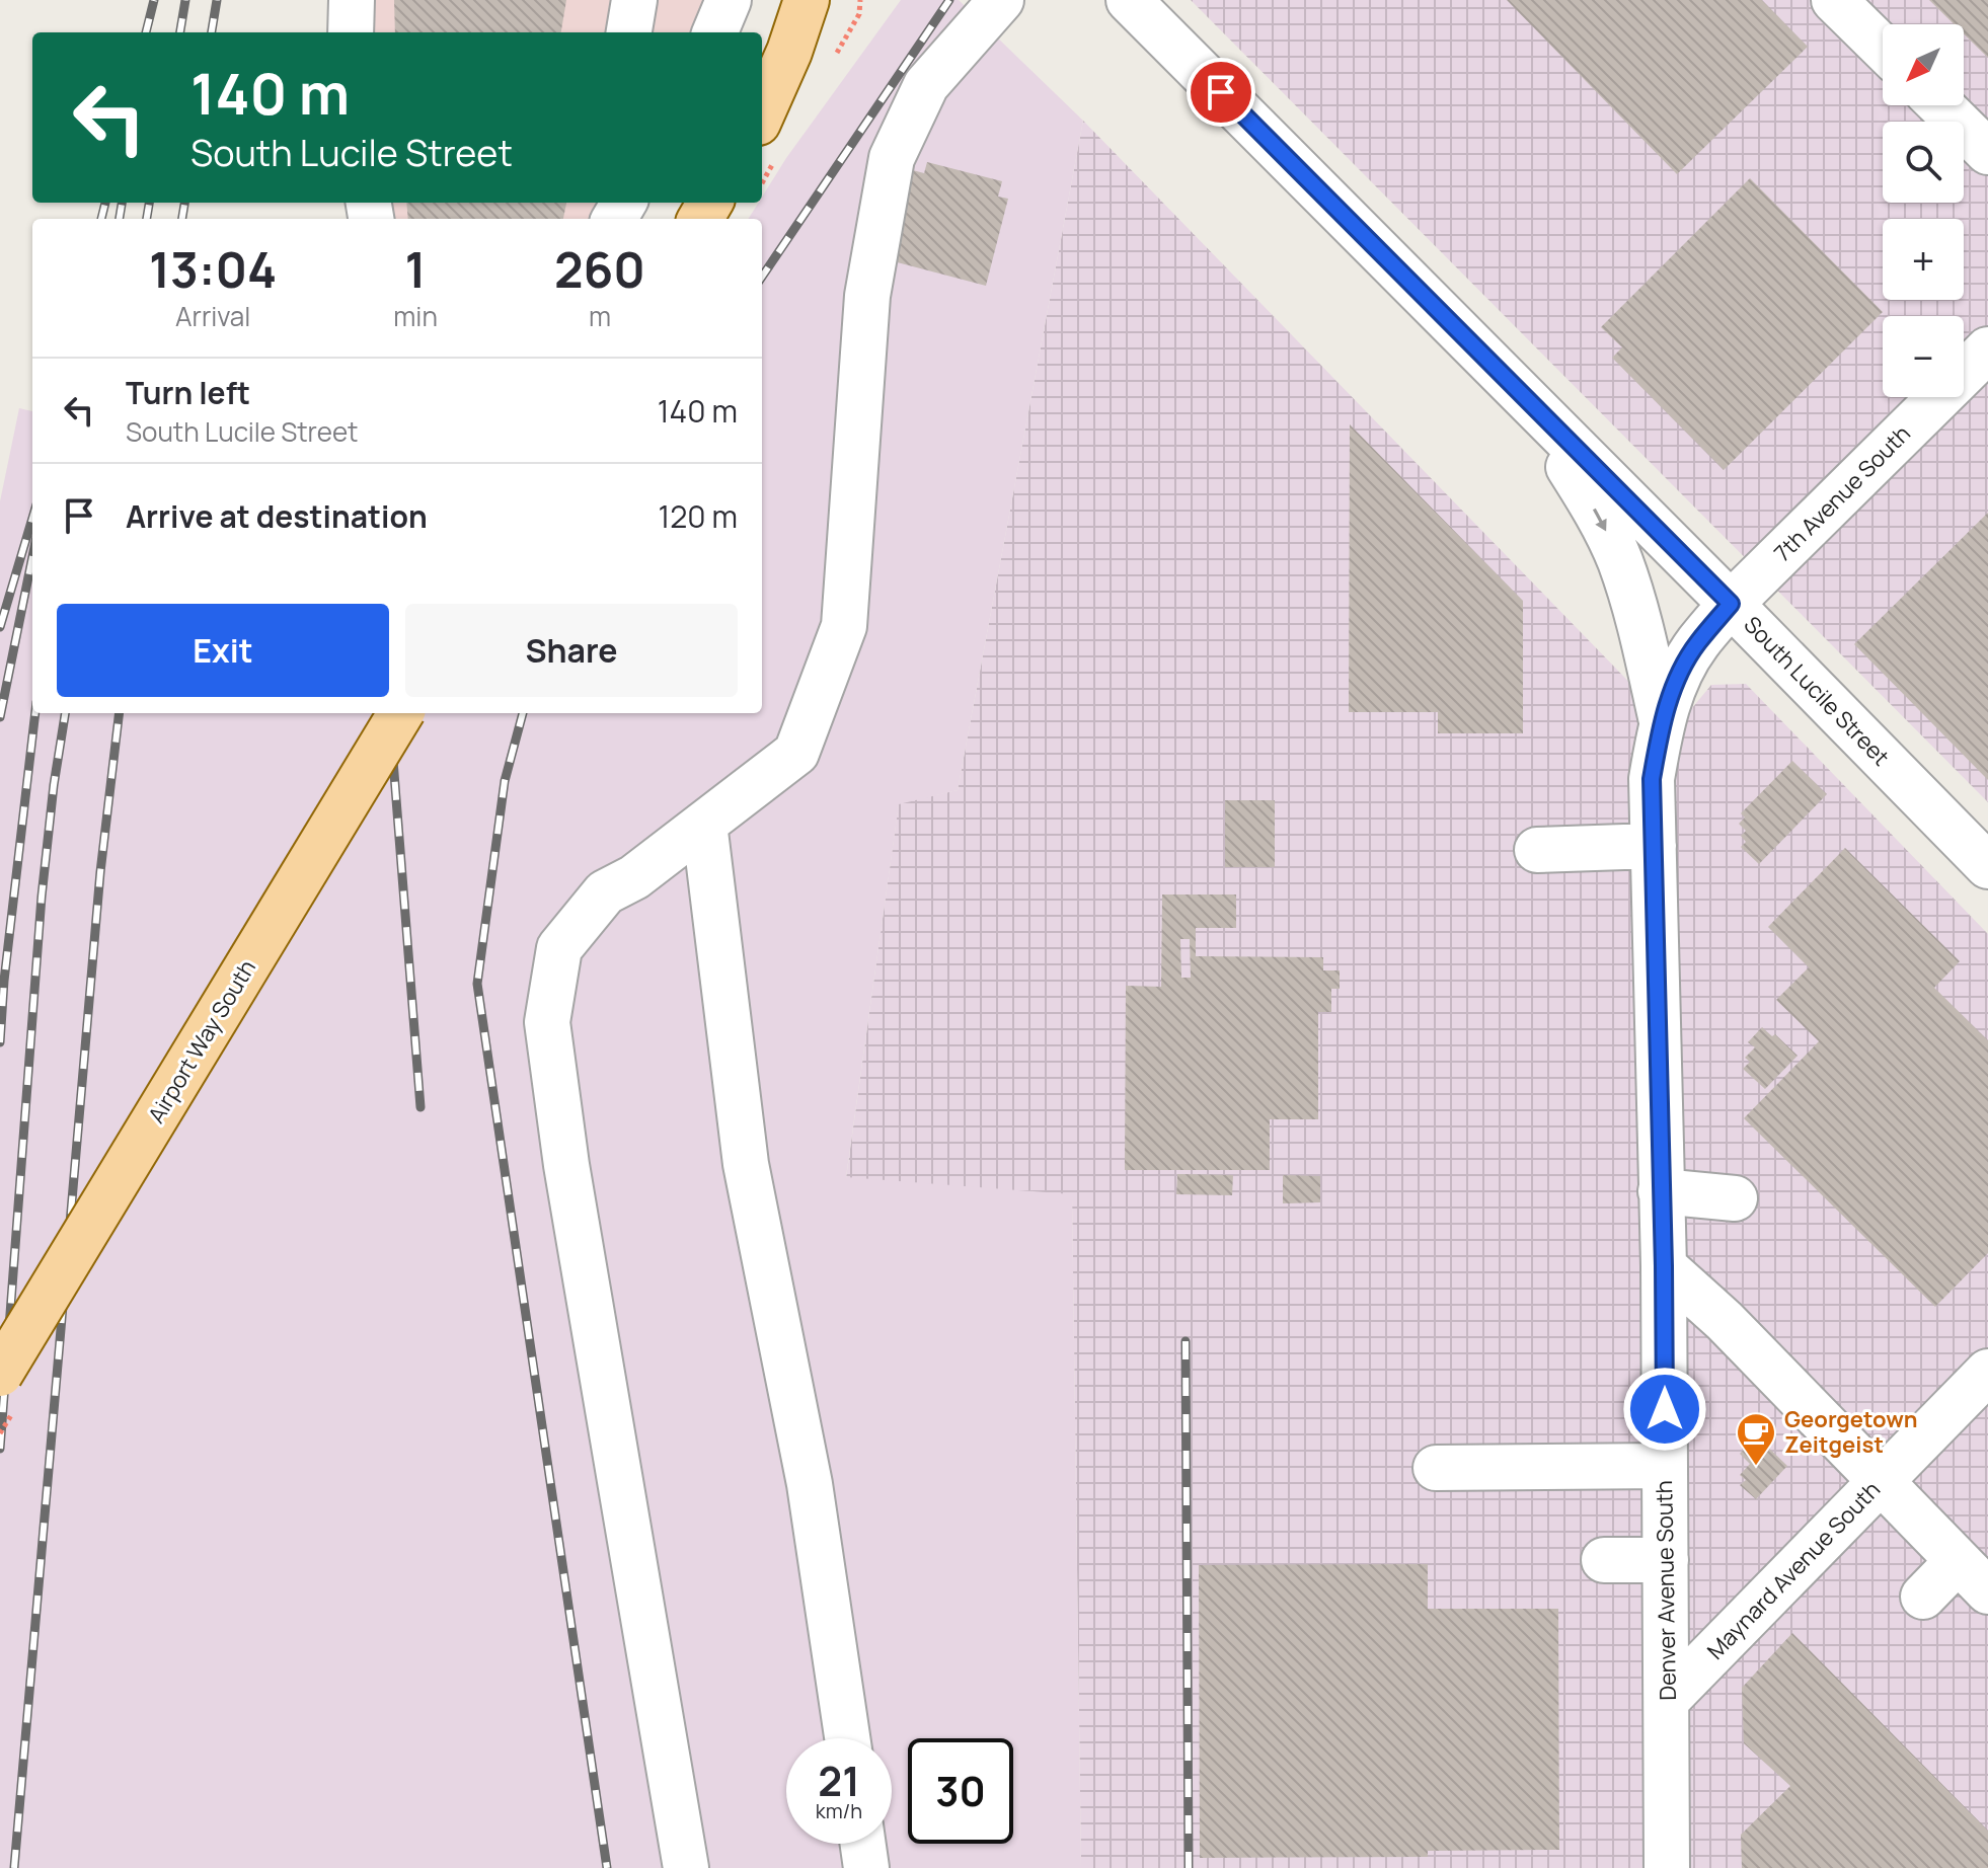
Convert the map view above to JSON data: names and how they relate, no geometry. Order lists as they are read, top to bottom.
{
  "streets": {
    "main road": ["Airport Way South"],
    "street": [
      "7th Avenue South",
      "South Lucile Street",
      "Maynard Avenue South",
      "Denver Avenue South"
    ]
  },
  "crossings": [
    ["7th Avenue South", "South Lucile Street"],
    ["7th Avenue South", "Denver Avenue South"],
    ["South Lucile Street", "Denver Avenue South"],
    ["Maynard Avenue South", "Denver Avenue South"]
  ],
  "places": {
    "cafe": ["Georgetown Zeitgeist"]
  },
  "north": "bottom left",
  "page": {
    "map_buttons": ["+", "−"],
    "turn": ["140 m", "South Lucile Street"],
    "eta": [
      "13:04",
      "Arrival",
      "1",
      "min",
      "260",
      "m"
    ],
    "list": [
      {
        "name": "Turn left",
        "note": "South Lucile Street",
        "value": "140 m"
      },
      {
        "name": "Arrive at destination",
        "value": "120 m"
      }
    ],
    "buttons": ["Exit", "Share"],
    "speed": "21 km/h",
    "limit": "30"
  }
}
